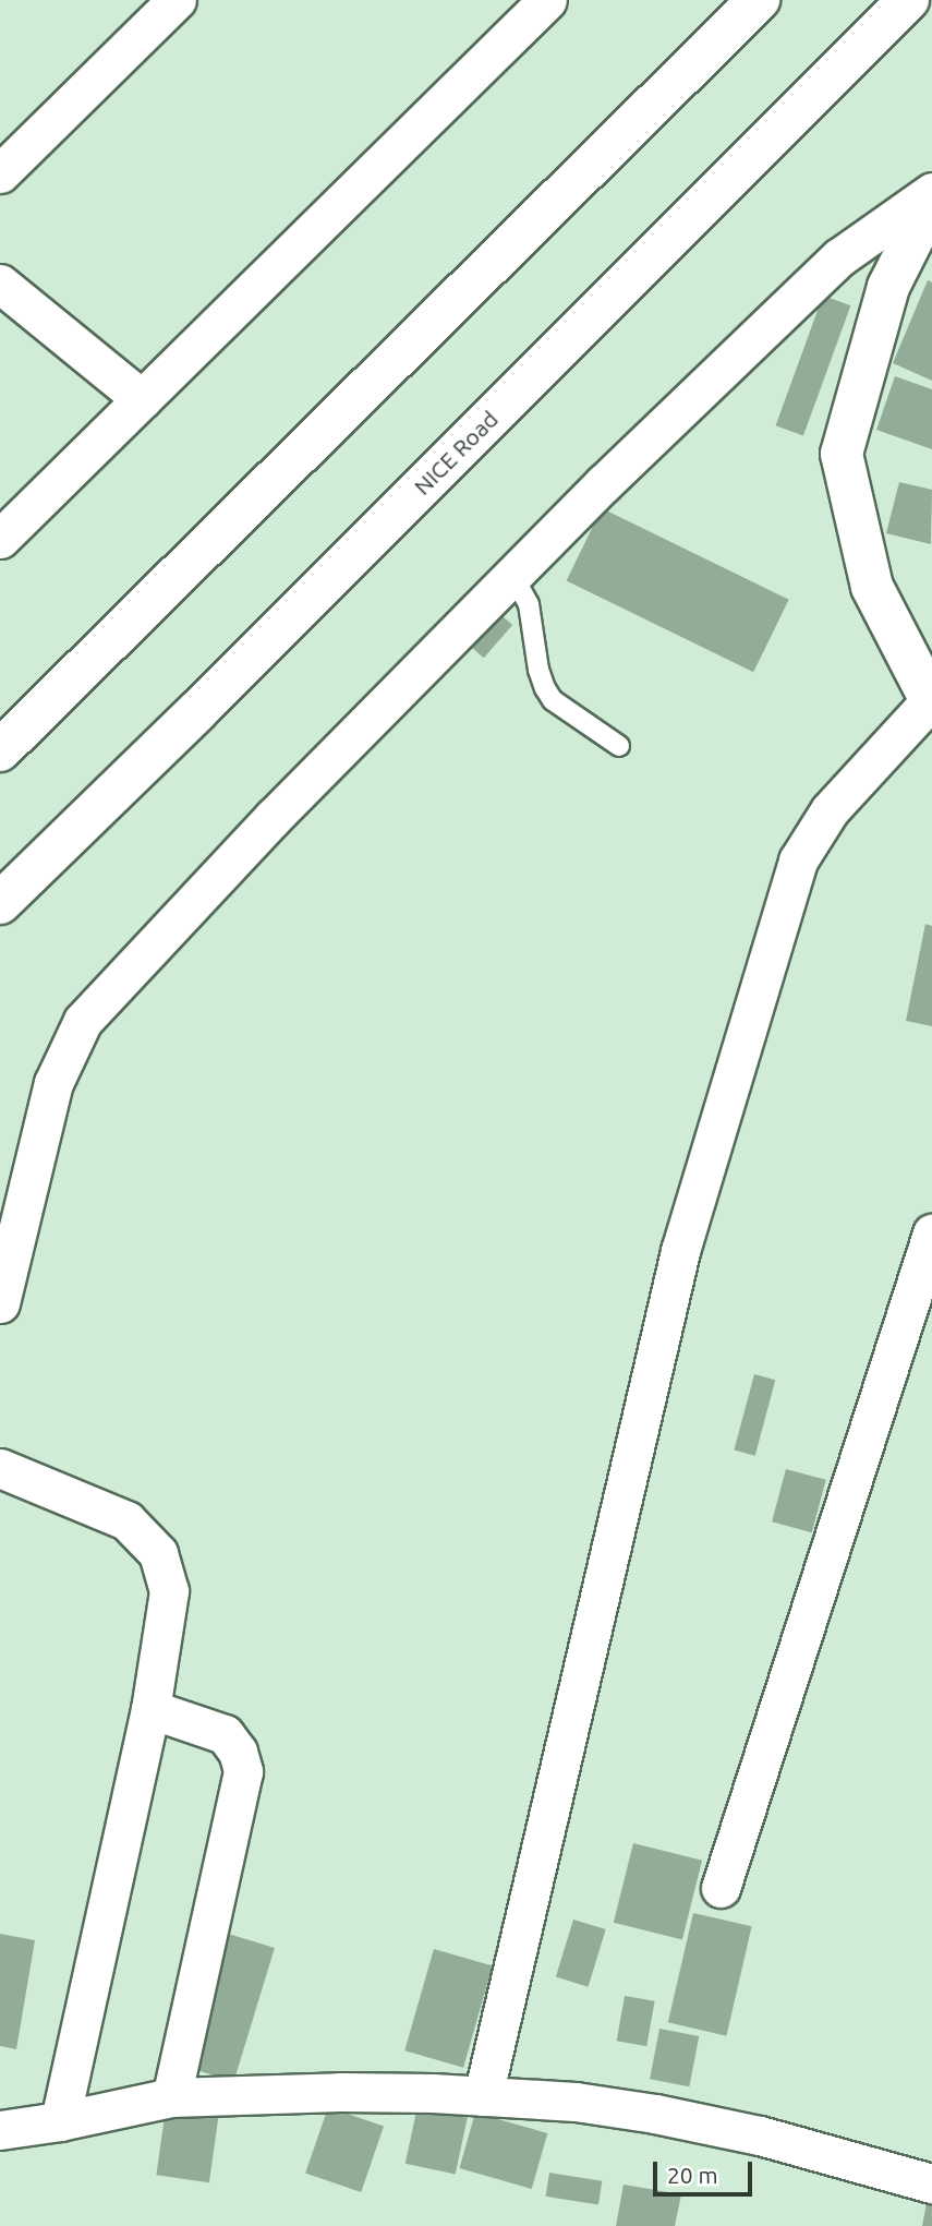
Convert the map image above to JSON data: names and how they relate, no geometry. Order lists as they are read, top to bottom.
{
  "streets": {
    "main road": ["NICE Road"]
  },
  "scale_bar": "20 m"
}
